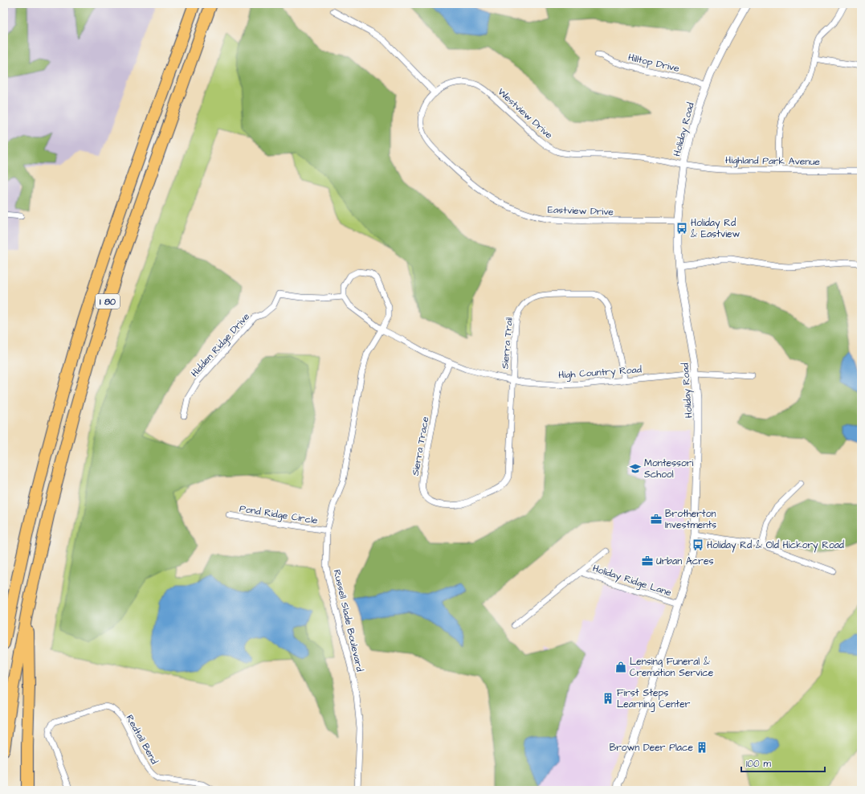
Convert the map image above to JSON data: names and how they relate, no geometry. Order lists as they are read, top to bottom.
{
  "streets": {
    "highway": ["I 80"],
    "street": [
      "Hilltop Drive",
      "Westview Drive",
      "Holiday Road",
      "Highland Park Avenue",
      "Eastview Drive",
      "Sierra Trail",
      "Hidden Ridge Drive",
      "High Country Road",
      "Sierra Trace",
      "Pond Ridge Circle",
      "Holiday Ridge Lane",
      "Russell Slade Boulevard",
      "Redtail Bend"
    ]
  },
  "crossings": [
    ["Hilltop Drive", "Holiday Road"],
    ["Westview Drive", "Holiday Road"],
    ["Westview Drive", "Highland Park Avenue"],
    ["Westview Drive", "Eastview Drive"],
    ["Holiday Road", "Highland Park Avenue"],
    ["Holiday Road", "Eastview Drive"],
    ["Holiday Road", "High Country Road"],
    ["Holiday Road", "Holiday Ridge Lane"],
    ["Sierra Trail", "High Country Road"],
    ["Sierra Trail", "Sierra Trace"],
    ["Hidden Ridge Drive", "High Country Road"],
    ["Hidden Ridge Drive", "Russell Slade Boulevard"],
    ["High Country Road", "Sierra Trace"],
    ["High Country Road", "Russell Slade Boulevard"],
    ["Pond Ridge Circle", "Russell Slade Boulevard"]
  ],
  "places": {
    "bus stop": ["Holiday Rd & Eastview", "Holiday Rd & Old Hickory Road"],
    "school or university": ["Montessori School"],
    "office": ["Brotherton Investments", "Urban Acres"],
    "shop": ["Lensing Funeral & Cremation Service"],
    "building": ["First Steps Learning Center", "Brown Deer Place"]
  },
  "scale_bar": "100 m"
}
